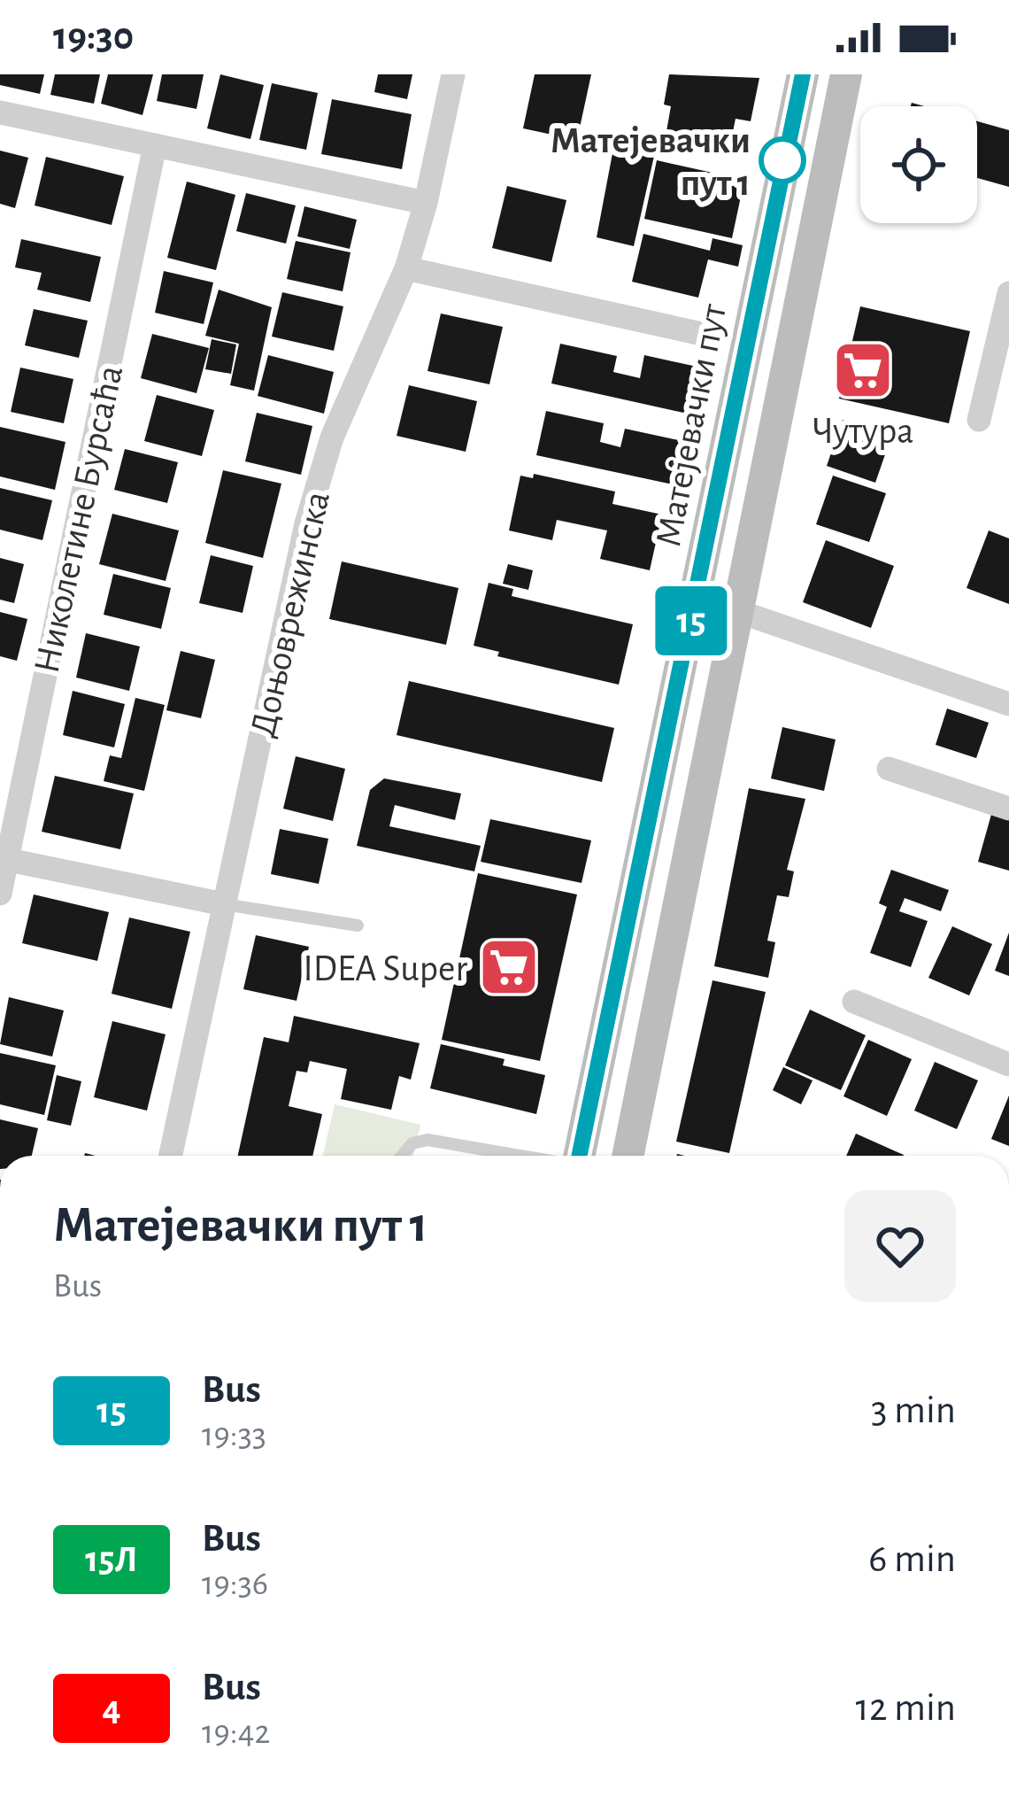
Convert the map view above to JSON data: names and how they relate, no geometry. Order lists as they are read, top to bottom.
{
  "streets": {
    "main road": ["Матејевачки пут"],
    "street": ["Николетине Бурсаћа", "Доњоврежинска"]
  },
  "places": {
    "other": ["Матејевачки пут 1"],
    "supermarket": ["Чутура", "IDEA Super"]
  },
  "lines": ["bus line 15"],
  "page": {
    "status": "19:30",
    "on_map": "15",
    "heading": ["Матејевачки пут 1", "Bus"],
    "list": [
      {
        "mark": "15",
        "name": "Bus",
        "note": "19:33",
        "value": "3 min"
      },
      {
        "mark": "15Л",
        "name": "Bus",
        "note": "19:36",
        "value": "6 min"
      },
      {
        "mark": "4",
        "name": "Bus",
        "note": "19:42",
        "value": "12 min"
      }
    ]
  }
}
